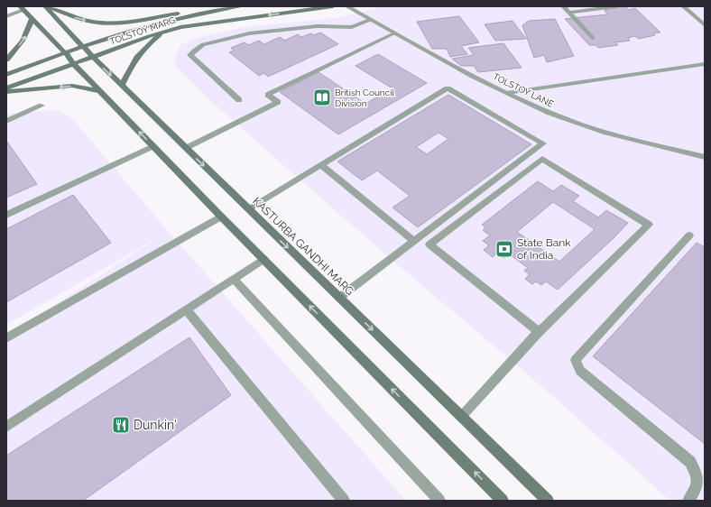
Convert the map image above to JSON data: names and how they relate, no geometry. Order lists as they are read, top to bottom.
{
  "streets": {
    "main road": ["TOLSTOY MARG", "KASTURBA GANDHI MARG"],
    "street": ["TOLSTOY LANE"]
  },
  "crossings": [
    ["TOLSTOY MARG", "KASTURBA GANDHI MARG"]
  ],
  "places": {
    "library": ["British Council Division"],
    "bank": ["State Bank of India"],
    "restaurant": ["Dunkin'"]
  }
}
